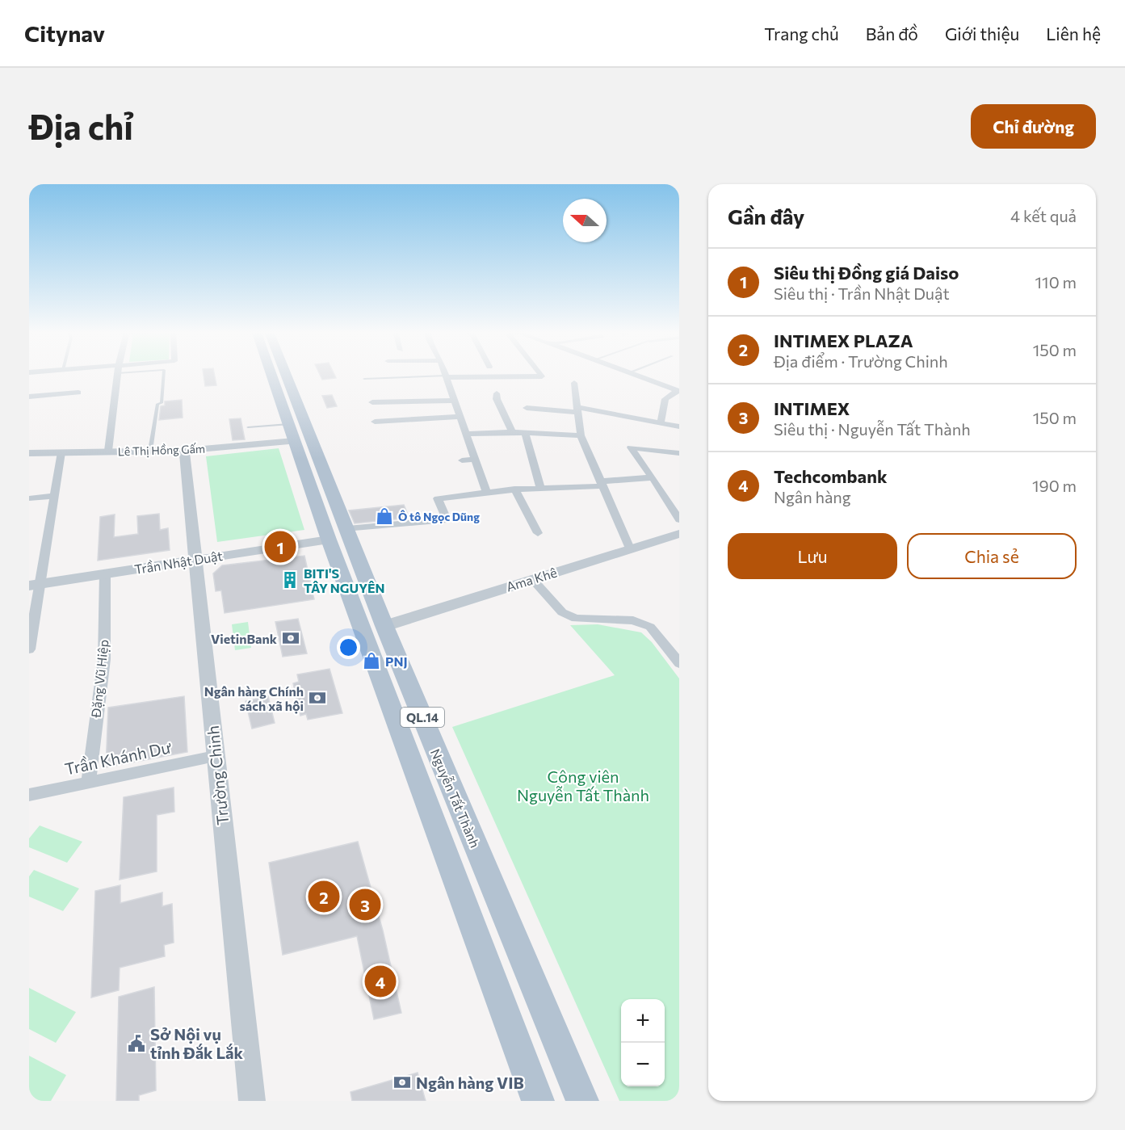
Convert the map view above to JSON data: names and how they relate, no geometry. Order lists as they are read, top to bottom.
{
  "streets": {
    "main road": ["QL.14", "Nguyễn Tất Thành"],
    "street": [
      "Lê Thị Hồng Gấm",
      "Trần Nhật Duật",
      "Ama Khê",
      "Đặng Vũ Hiệp",
      "Trần Khánh Dư",
      "Trường Chinh"
    ]
  },
  "crossings": [
    ["Lê Thị Hồng Gấm", "Trường Chinh"],
    ["Lê Thị Hồng Gấm", "Nguyễn Tất Thành"],
    ["Trần Nhật Duật", "Đặng Vũ Hiệp"],
    ["Trần Nhật Duật", "Trường Chinh"],
    ["Trần Nhật Duật", "Nguyễn Tất Thành"],
    ["Ama Khê", "Nguyễn Tất Thành"],
    ["Đặng Vũ Hiệp", "Trần Khánh Dư"],
    ["Trần Khánh Dư", "Trường Chinh"]
  ],
  "parks": ["Công viên Nguyễn Tất Thành"],
  "places": {
    "shop": ["Ô tô Ngọc Dũng", "PNJ"],
    "building": ["BITI'S TÂY NGUYÊN"],
    "bank": ["VietinBank", "Ngân hàng Chính sách xã hội", "Ngân hàng VIB"],
    "public building": ["Sở Nội vụ tỉnh Đắk Lắk"]
  },
  "north": "left",
  "page": {
    "header": "Citynav",
    "nav": [
      "Trang chủ",
      "Bản đồ",
      "Giới thiệu",
      "Liên hệ"
    ],
    "buttons": [
      "Chỉ đường",
      ["Lưu", "Chia sẻ"]
    ],
    "title": "Địa chỉ",
    "heading": ["Gần đây", "4 kết quả"],
    "list": [
      {
        "mark": "1",
        "name": "Siêu thị Đồng giá Daiso",
        "note": "Siêu thị · Trần Nhật Duật",
        "value": "110 m"
      },
      {
        "mark": "2",
        "name": "INTIMEX PLAZA",
        "note": "Địa điểm · Trường Chinh",
        "value": "150 m"
      },
      {
        "mark": "3",
        "name": "INTIMEX",
        "note": "Siêu thị · Nguyễn Tất Thành",
        "value": "150 m"
      },
      {
        "mark": "4",
        "name": "Techcombank",
        "note": "Ngân hàng",
        "value": "190 m"
      }
    ],
    "pins": [
      "1",
      "2",
      "3",
      "4"
    ],
    "map_buttons": ["+", "−"]
  }
}
